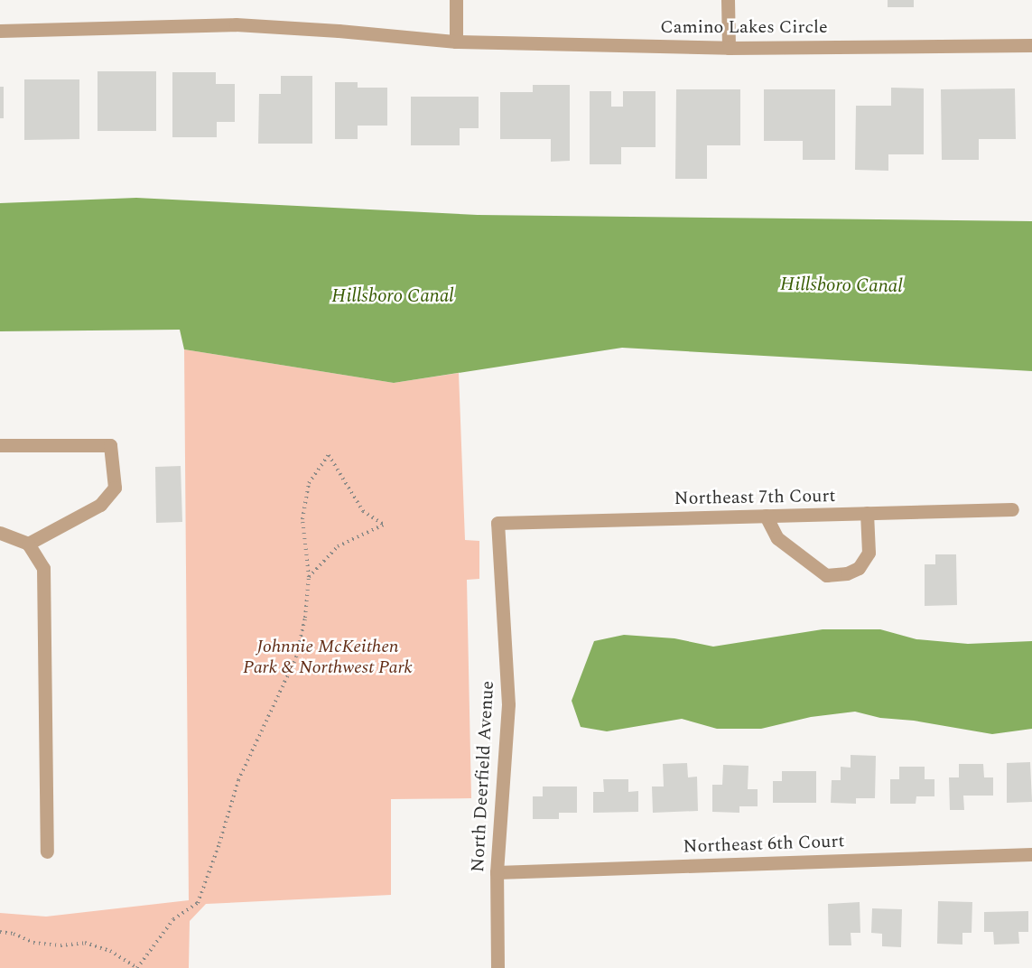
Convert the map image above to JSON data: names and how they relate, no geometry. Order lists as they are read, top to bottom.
{
  "streets": {
    "street": [
      "Camino Lakes Circle",
      "Northeast 7th Court",
      "North Deerfield Avenue",
      "Northeast 6th Court"
    ]
  },
  "crossings": [
    ["Northeast 7th Court", "North Deerfield Avenue"],
    ["North Deerfield Avenue", "Northeast 6th Court"]
  ],
  "water": ["Hillsboro Canal"],
  "parks": ["Johnnie McKeithen Park & Northwest Park"]
}
